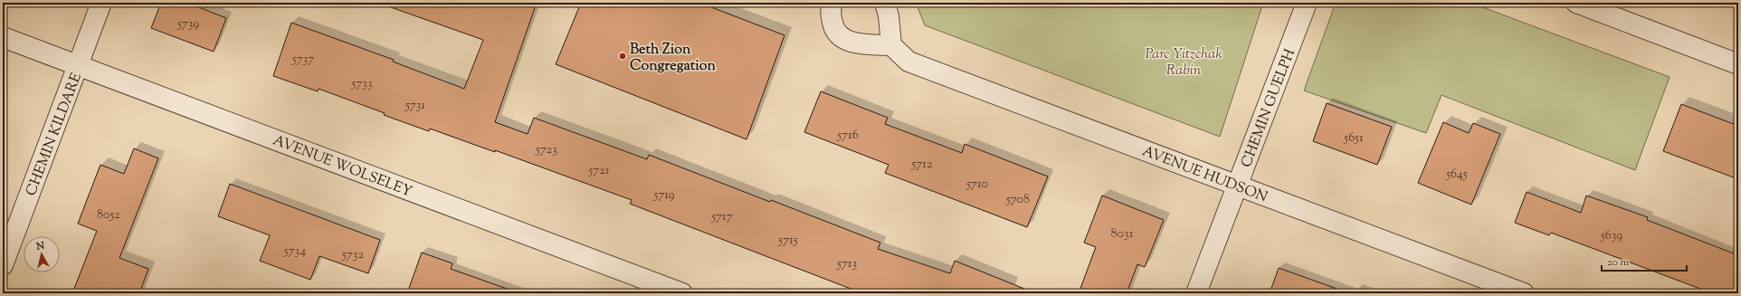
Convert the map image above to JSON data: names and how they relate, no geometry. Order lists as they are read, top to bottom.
{
  "streets": {
    "street": [
      "CHEMIN GUELPH",
      "CHEMIN KILDARE",
      "AVENUE WOLSELEY",
      "AVENUE HUDSON"
    ]
  },
  "crossings": [
    ["CHEMIN GUELPH", "AVENUE HUDSON"],
    ["CHEMIN KILDARE", "AVENUE WOLSELEY"]
  ],
  "parks": ["Parc Yitzchak Rabin"],
  "places": ["Beth Zion Congregation"],
  "house_numbers": [
    "5739",
    "5737",
    "5733",
    "5731",
    "5716",
    "5651",
    "5723",
    "5712",
    "5721",
    "5645",
    "5710",
    "5719",
    "5708",
    "8052",
    "5717",
    "8031",
    "5639",
    "5715",
    "5734",
    "5732",
    "5713"
  ],
  "scale_bar": "20 m",
  "north": "top"
}
